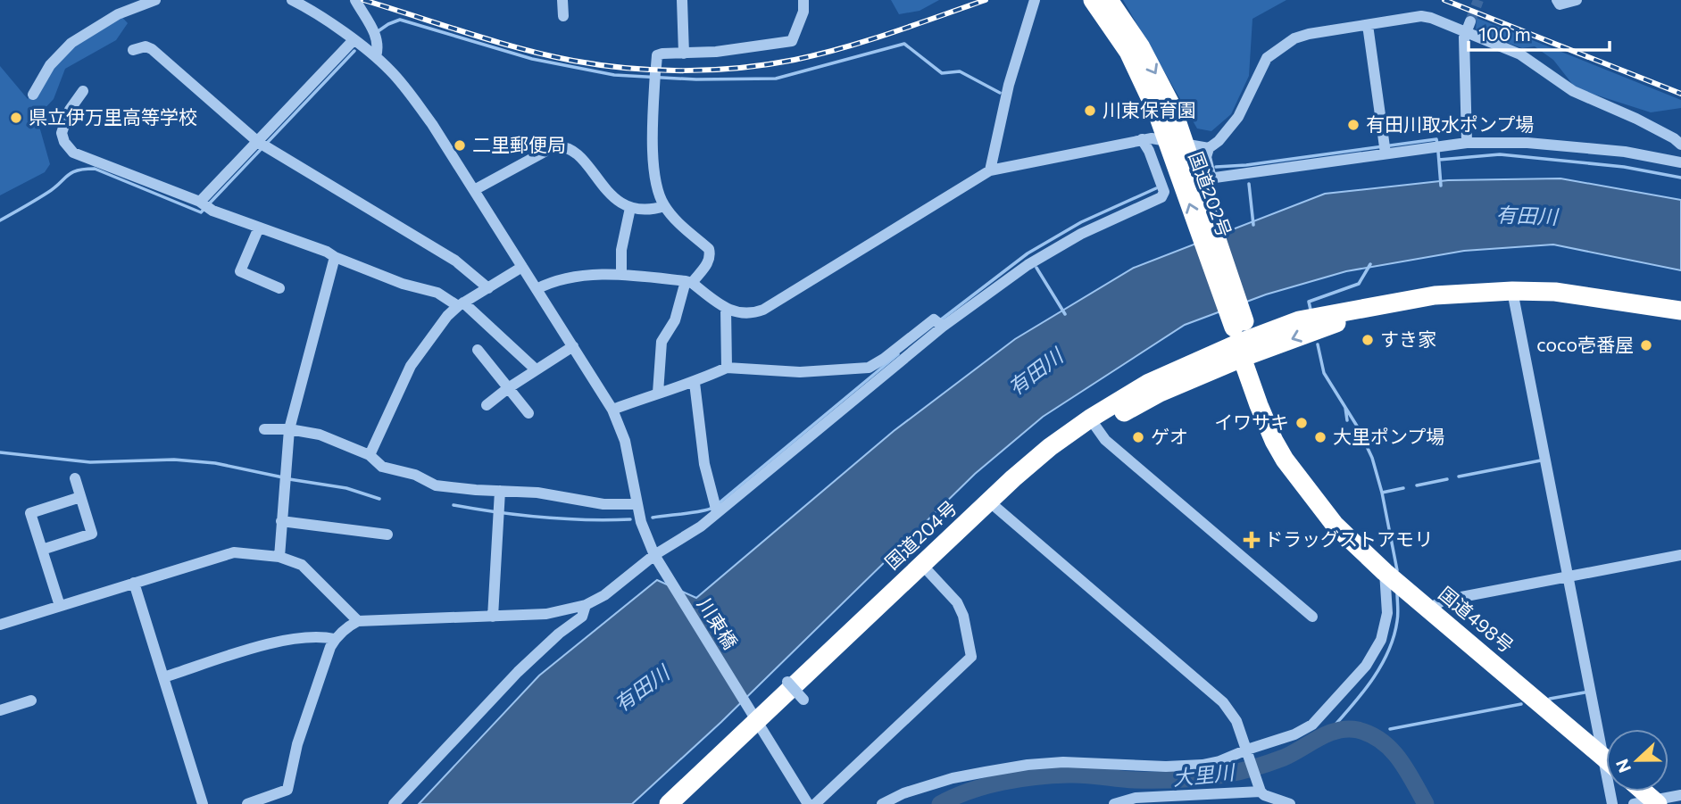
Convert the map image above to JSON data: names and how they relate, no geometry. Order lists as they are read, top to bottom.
{
  "streets": {
    "highway": ["国道202号", "国道204号", "国道498号"],
    "street": ["川東橋"]
  },
  "crossings": [
    ["国道202号", "国道204号"],
    ["国道202号", "国道498号"],
    ["国道204号", "国道498号"],
    ["国道204号", "川東橋"]
  ],
  "water": ["有田川", "大里川"],
  "places": {
    "other": [
      "川東保育園",
      "県立伊万里高等学校",
      "有田川取水ポンプ場",
      "二里郵便局",
      "すき家",
      "coco壱番屋",
      "イワサキ",
      "ゲオ",
      "大里ポンプ場"
    ],
    "health": ["ドラッグストアモリ"]
  },
  "scale_bar": "100 m",
  "north": "left"
}
